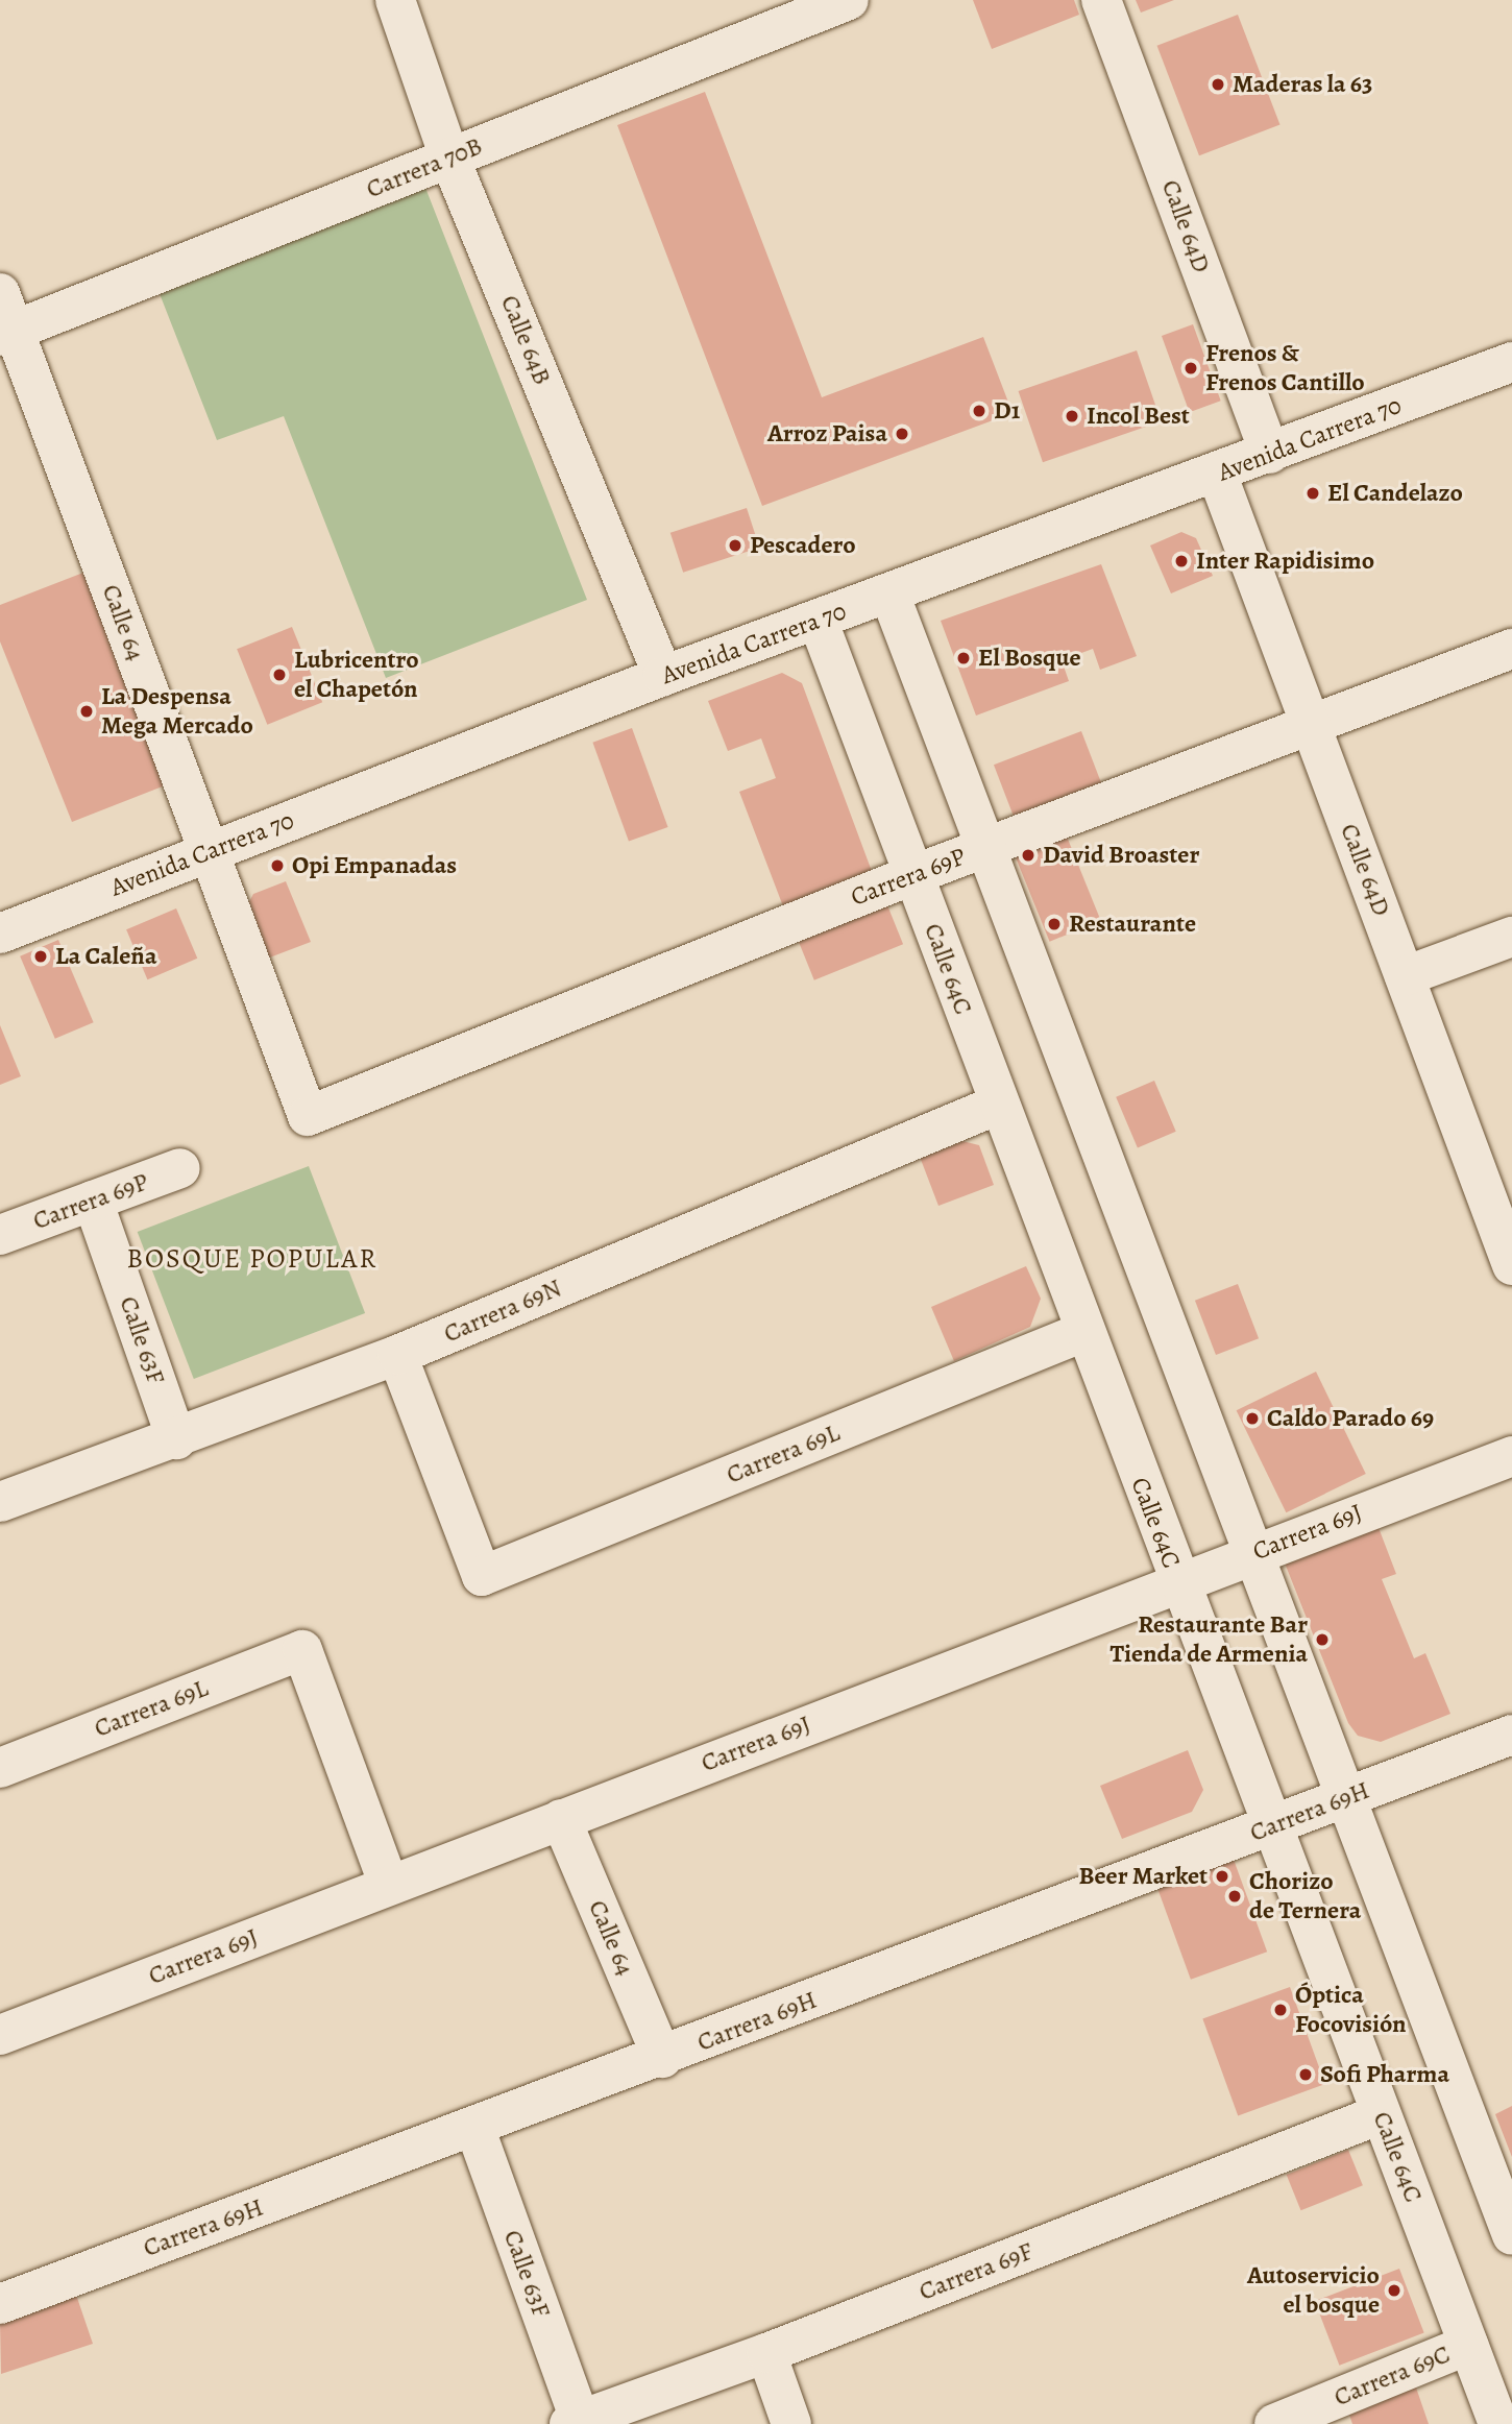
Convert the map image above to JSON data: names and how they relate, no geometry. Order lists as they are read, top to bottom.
{
  "streets": {
    "street": [
      "Carrera 70B",
      "Calle 64D",
      "Calle 64B",
      "Avenida Carrera 70",
      "Calle 64",
      "Carrera 69P",
      "Calle 64C",
      "Carrera 69N",
      "Calle 63F",
      "Carrera 69L",
      "Carrera 69J",
      "Carrera 69H",
      "Carrera 69F",
      "Carrera 69C"
    ]
  },
  "crossings": [
    ["Carrera 70B", "Calle 64B"],
    ["Carrera 70B", "Calle 64"],
    ["Calle 64D", "Avenida Carrera 70"],
    ["Calle 64D", "Carrera 69P"],
    ["Calle 64B", "Avenida Carrera 70"],
    ["Avenida Carrera 70", "Calle 64"],
    ["Avenida Carrera 70", "Calle 64C"],
    ["Calle 64", "Carrera 69P"],
    ["Calle 64", "Carrera 69J"],
    ["Calle 64", "Carrera 69H"],
    ["Carrera 69P", "Calle 64C"],
    ["Carrera 69P", "Calle 63F"],
    ["Calle 64C", "Carrera 69N"],
    ["Calle 64C", "Carrera 69L"],
    ["Calle 64C", "Carrera 69J"],
    ["Calle 64C", "Carrera 69H"],
    ["Calle 64C", "Carrera 69F"],
    ["Calle 64C", "Carrera 69C"],
    ["Carrera 69N", "Calle 63F"],
    ["Carrera 69N", "Carrera 69L"],
    ["Calle 63F", "Carrera 69H"],
    ["Calle 63F", "Carrera 69F"],
    ["Carrera 69L", "Carrera 69J"]
  ],
  "districts": ["BOSQUE POPULAR"],
  "places": [
    "Maderas la 63",
    "Frenos & Frenos Cantillo",
    "D1",
    "Incol Best",
    "Arroz Paisa",
    "El Candelazo",
    "Pescadero",
    "Inter Rapidisimo",
    "El Bosque",
    "Lubricentro el Chapetón",
    "La Despensa Mega Mercado",
    "David Broaster",
    "Opi Empanadas",
    "Restaurante",
    "La Caleña",
    "Caldo Parado 69",
    "Restaurante Bar Tienda de Armenia",
    "Beer Market",
    "Chorizo de Ternera",
    "Óptica Focovisión",
    "Sofi Pharma",
    "Autoservicio el bosque"
  ]
}
